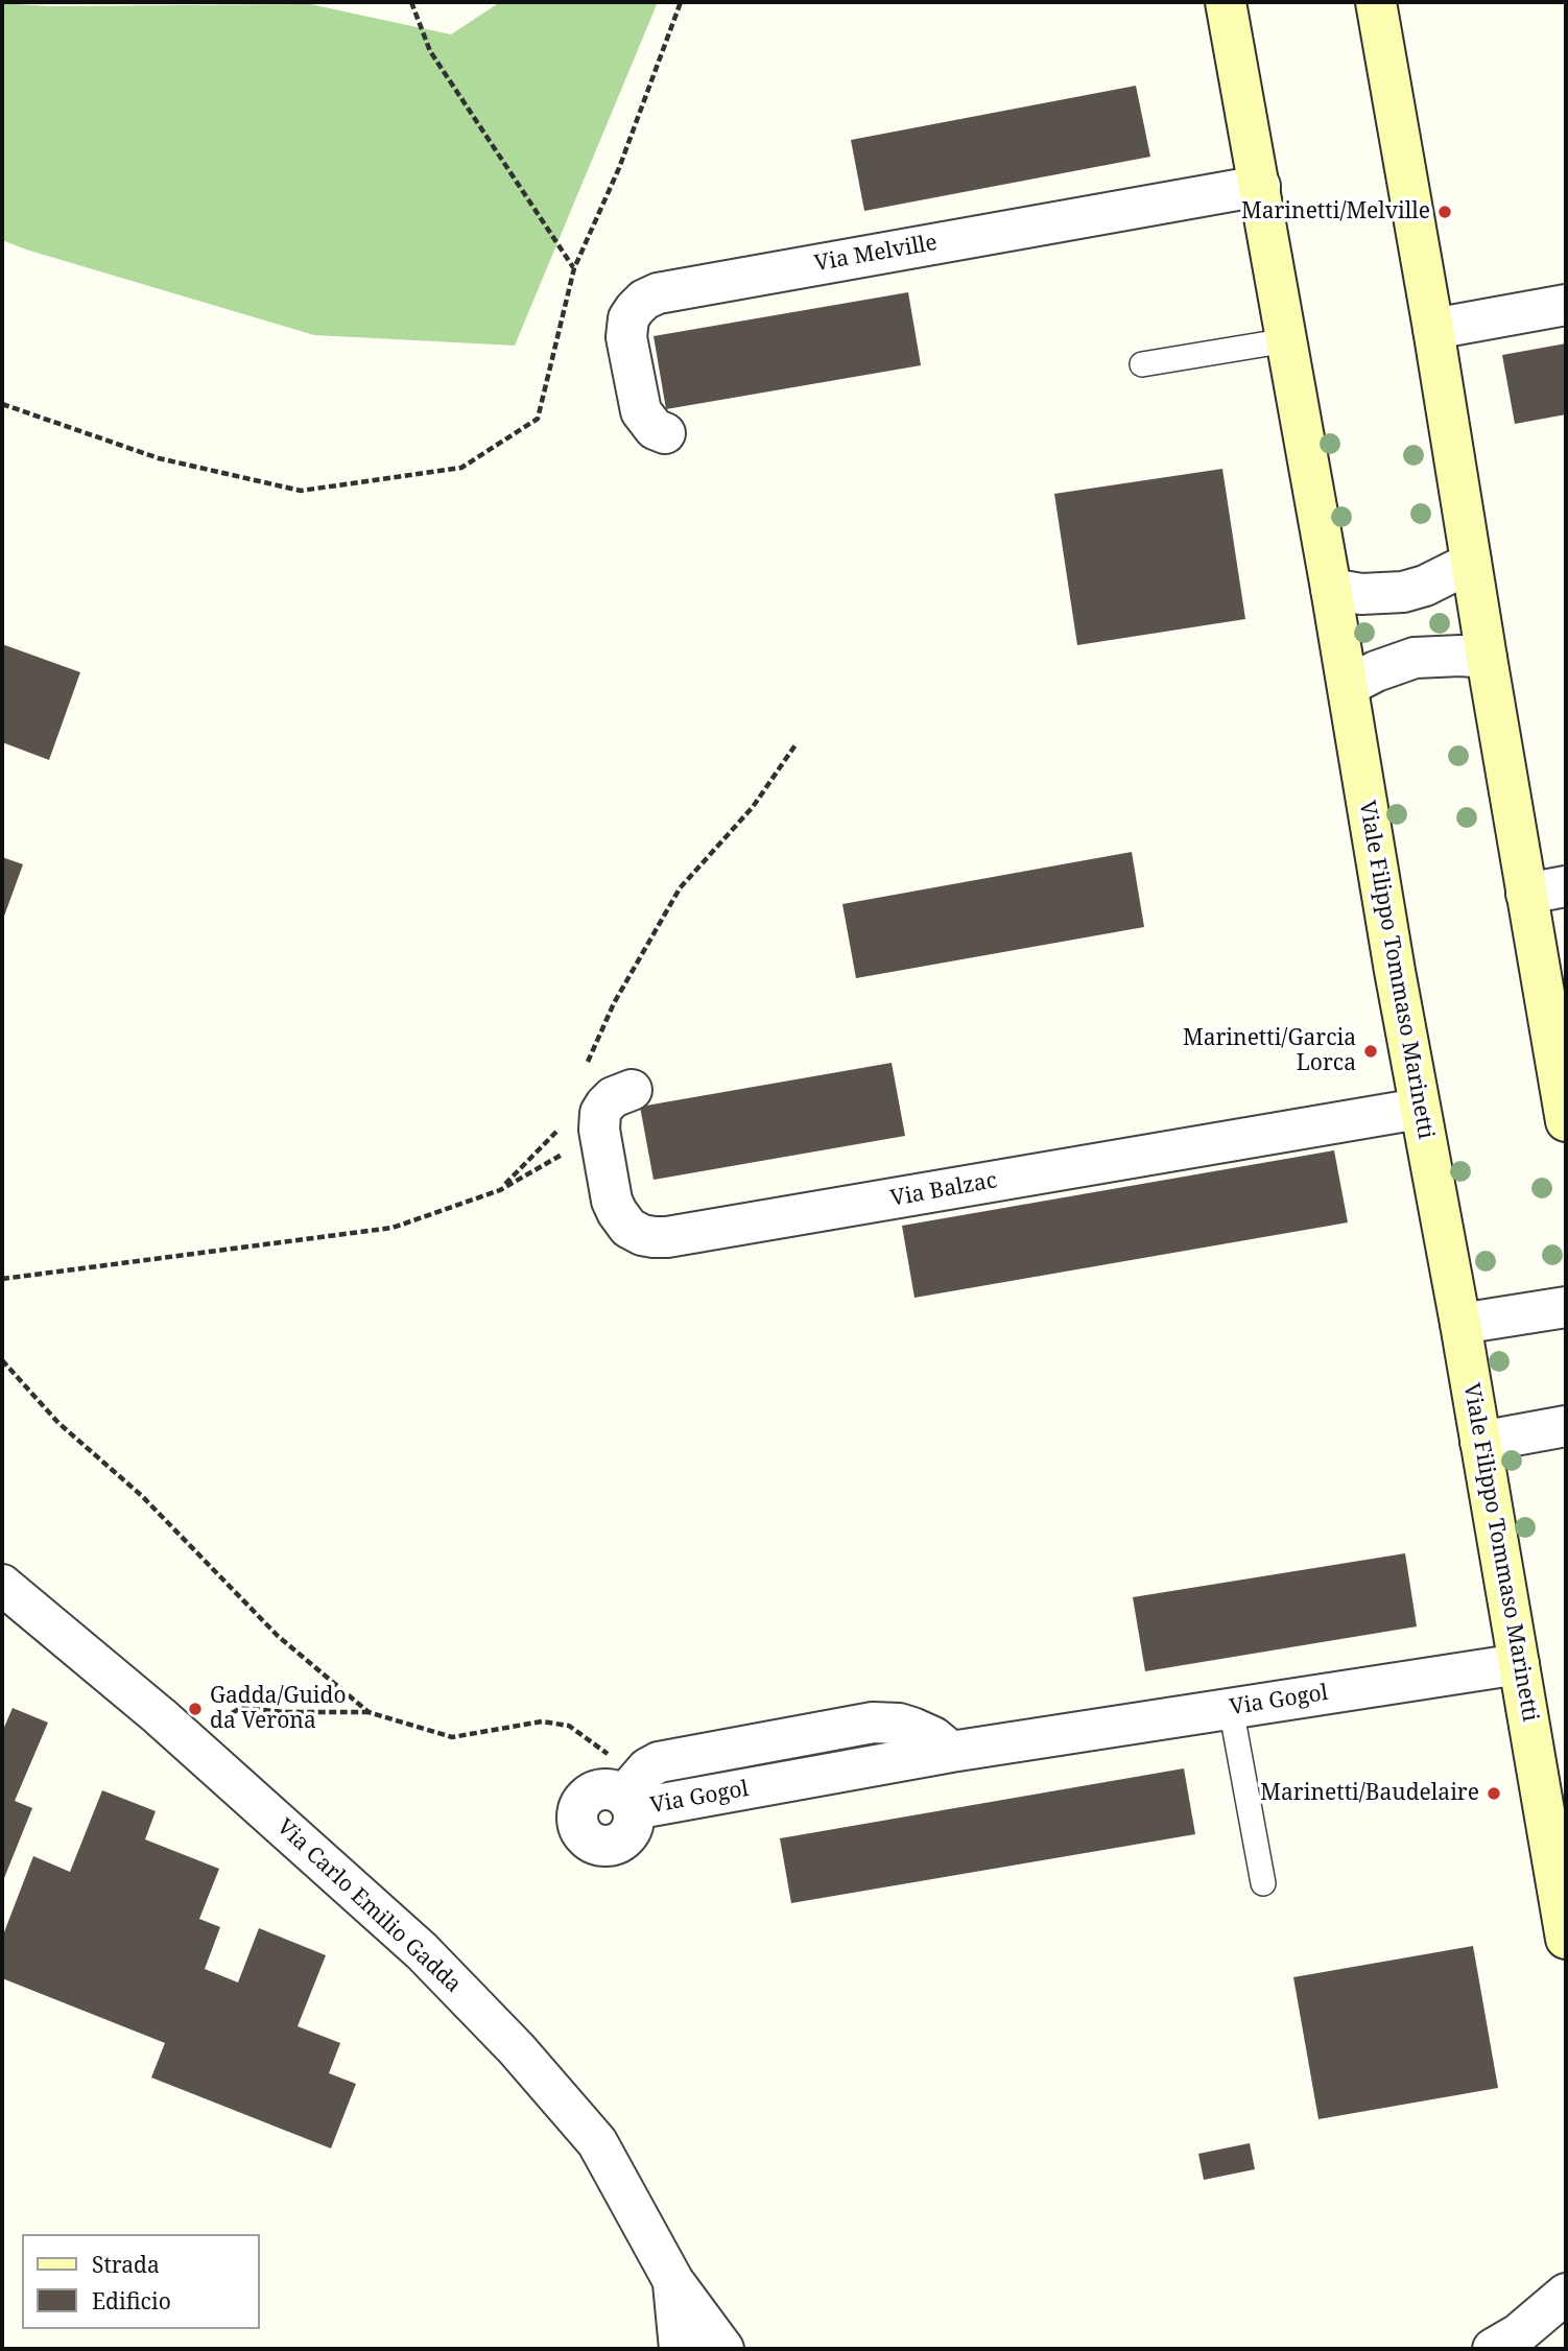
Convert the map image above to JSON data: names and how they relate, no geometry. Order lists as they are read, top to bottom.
{
  "streets": {
    "street": [
      "Via Melville",
      "Viale Filippo Tommaso Marinetti",
      "Via Balzac",
      "Via Gogol",
      "Via Carlo Emilio Gadda"
    ]
  },
  "crossings": [
    ["Via Melville", "Viale Filippo Tommaso Marinetti"],
    ["Viale Filippo Tommaso Marinetti", "Via Balzac"],
    ["Viale Filippo Tommaso Marinetti", "Via Gogol"]
  ],
  "places": [
    "Marinetti/Melville",
    "Marinetti/Garcia Lorca",
    "Gadda/Guido da Verona",
    "Marinetti/Baudelaire"
  ],
  "legend": ["Strada", "Edificio"]
}
